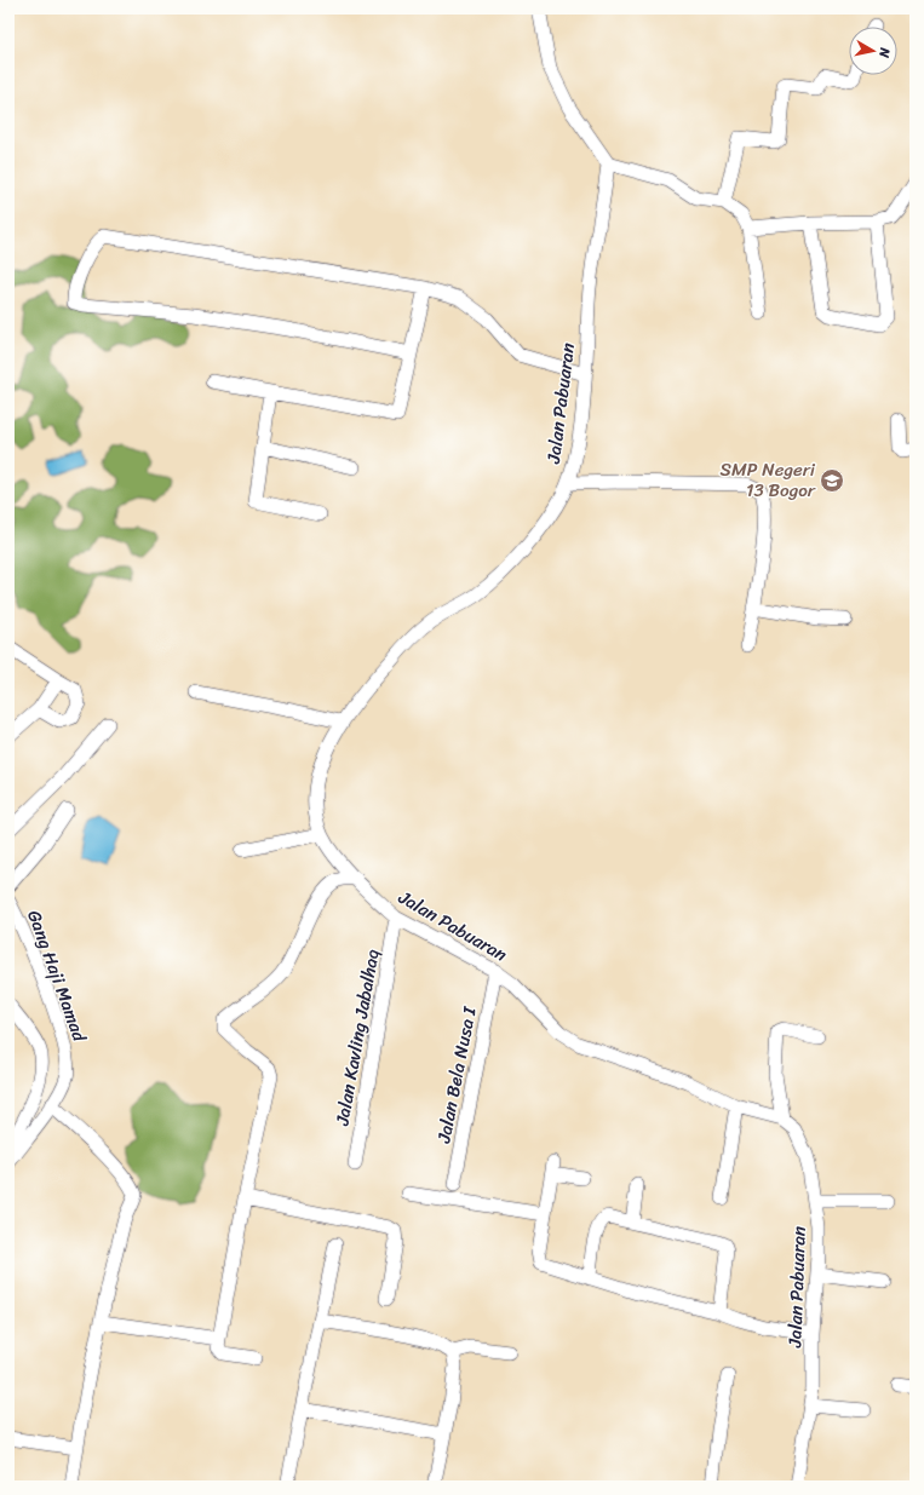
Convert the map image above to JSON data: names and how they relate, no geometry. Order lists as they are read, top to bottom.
{
  "streets": {
    "street": [
      "Jalan Pabuaran",
      "Gang Haji Mamad",
      "Jalan Kavling Jabalhaq",
      "Jalan Bela Nusa I"
    ]
  },
  "crossings": [
    ["Jalan Pabuaran", "Jalan Kavling Jabalhaq"],
    ["Jalan Pabuaran", "Jalan Bela Nusa I"]
  ],
  "places": {
    "school or university": ["SMP Negeri 13 Bogor"]
  },
  "north": "right"
}
